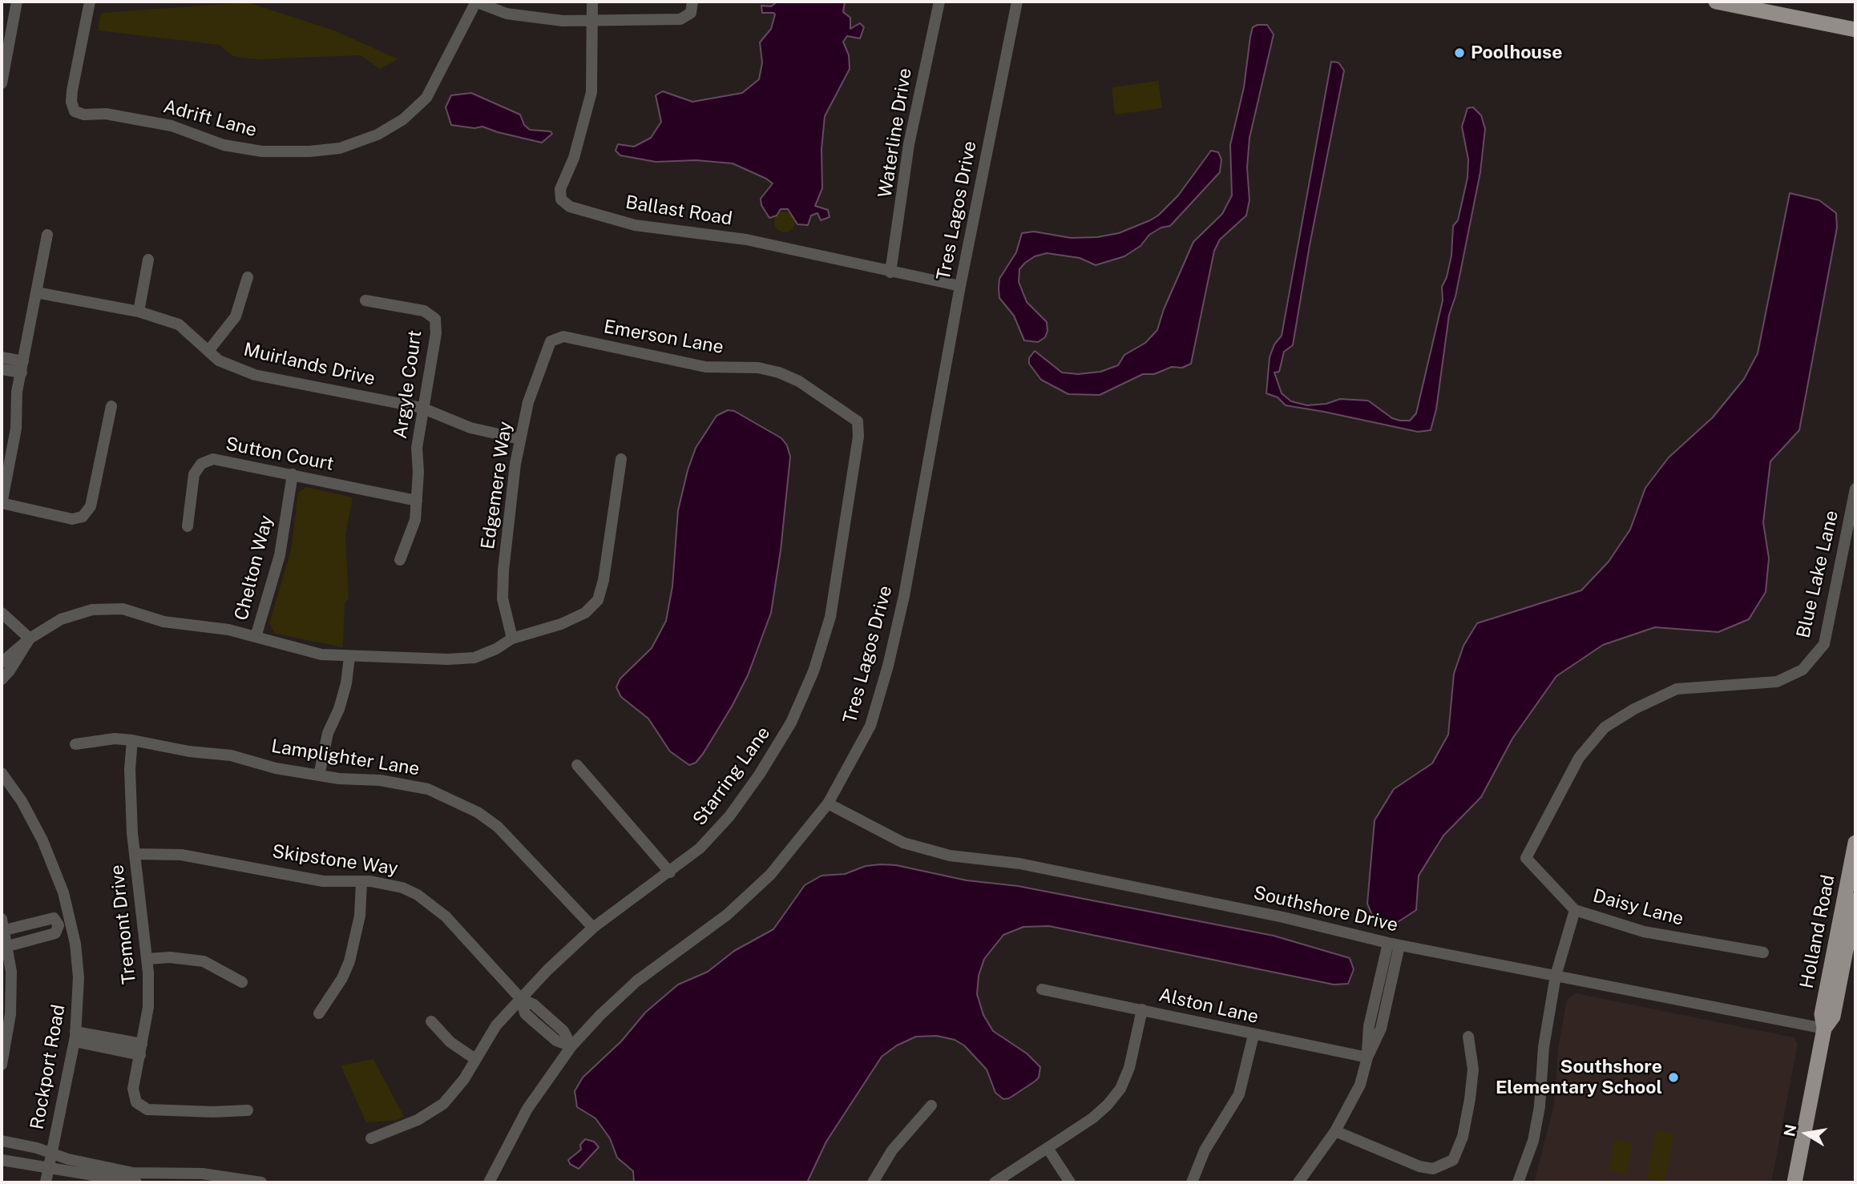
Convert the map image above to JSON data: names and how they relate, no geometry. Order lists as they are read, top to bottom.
{
  "streets": {
    "main road": ["Holland Road"],
    "street": [
      "Adrift Lane",
      "Waterline Drive",
      "Ballast Road",
      "Tres Lagos Drive",
      "Emerson Lane",
      "Muirlands Drive",
      "Argyle Court",
      "Sutton Court",
      "Edgemere Way",
      "Chelton Way",
      "Blue Lake Lane",
      "Lamplighter Lane",
      "Starring Lane",
      "Skipstone Way",
      "Daisy Lane",
      "Southshore Drive",
      "Tremont Drive",
      "Alston Lane",
      "Rockport Road"
    ]
  },
  "crossings": [
    ["Waterline Drive", "Ballast Road"],
    ["Ballast Road", "Tres Lagos Drive"],
    ["Tres Lagos Drive", "Skipstone Way"],
    ["Tres Lagos Drive", "Southshore Drive"],
    ["Emerson Lane", "Edgemere Way"],
    ["Emerson Lane", "Starring Lane"],
    ["Muirlands Drive", "Argyle Court"],
    ["Muirlands Drive", "Edgemere Way"],
    ["Argyle Court", "Sutton Court"],
    ["Sutton Court", "Chelton Way"],
    ["Blue Lake Lane", "Daisy Lane"],
    ["Lamplighter Lane", "Starring Lane"],
    ["Lamplighter Lane", "Tremont Drive"],
    ["Starring Lane", "Skipstone Way"],
    ["Skipstone Way", "Tremont Drive"],
    ["Southshore Drive", "Holland Road"]
  ],
  "places": ["Poolhouse", "Southshore Elementary School"],
  "north": "left"
}
